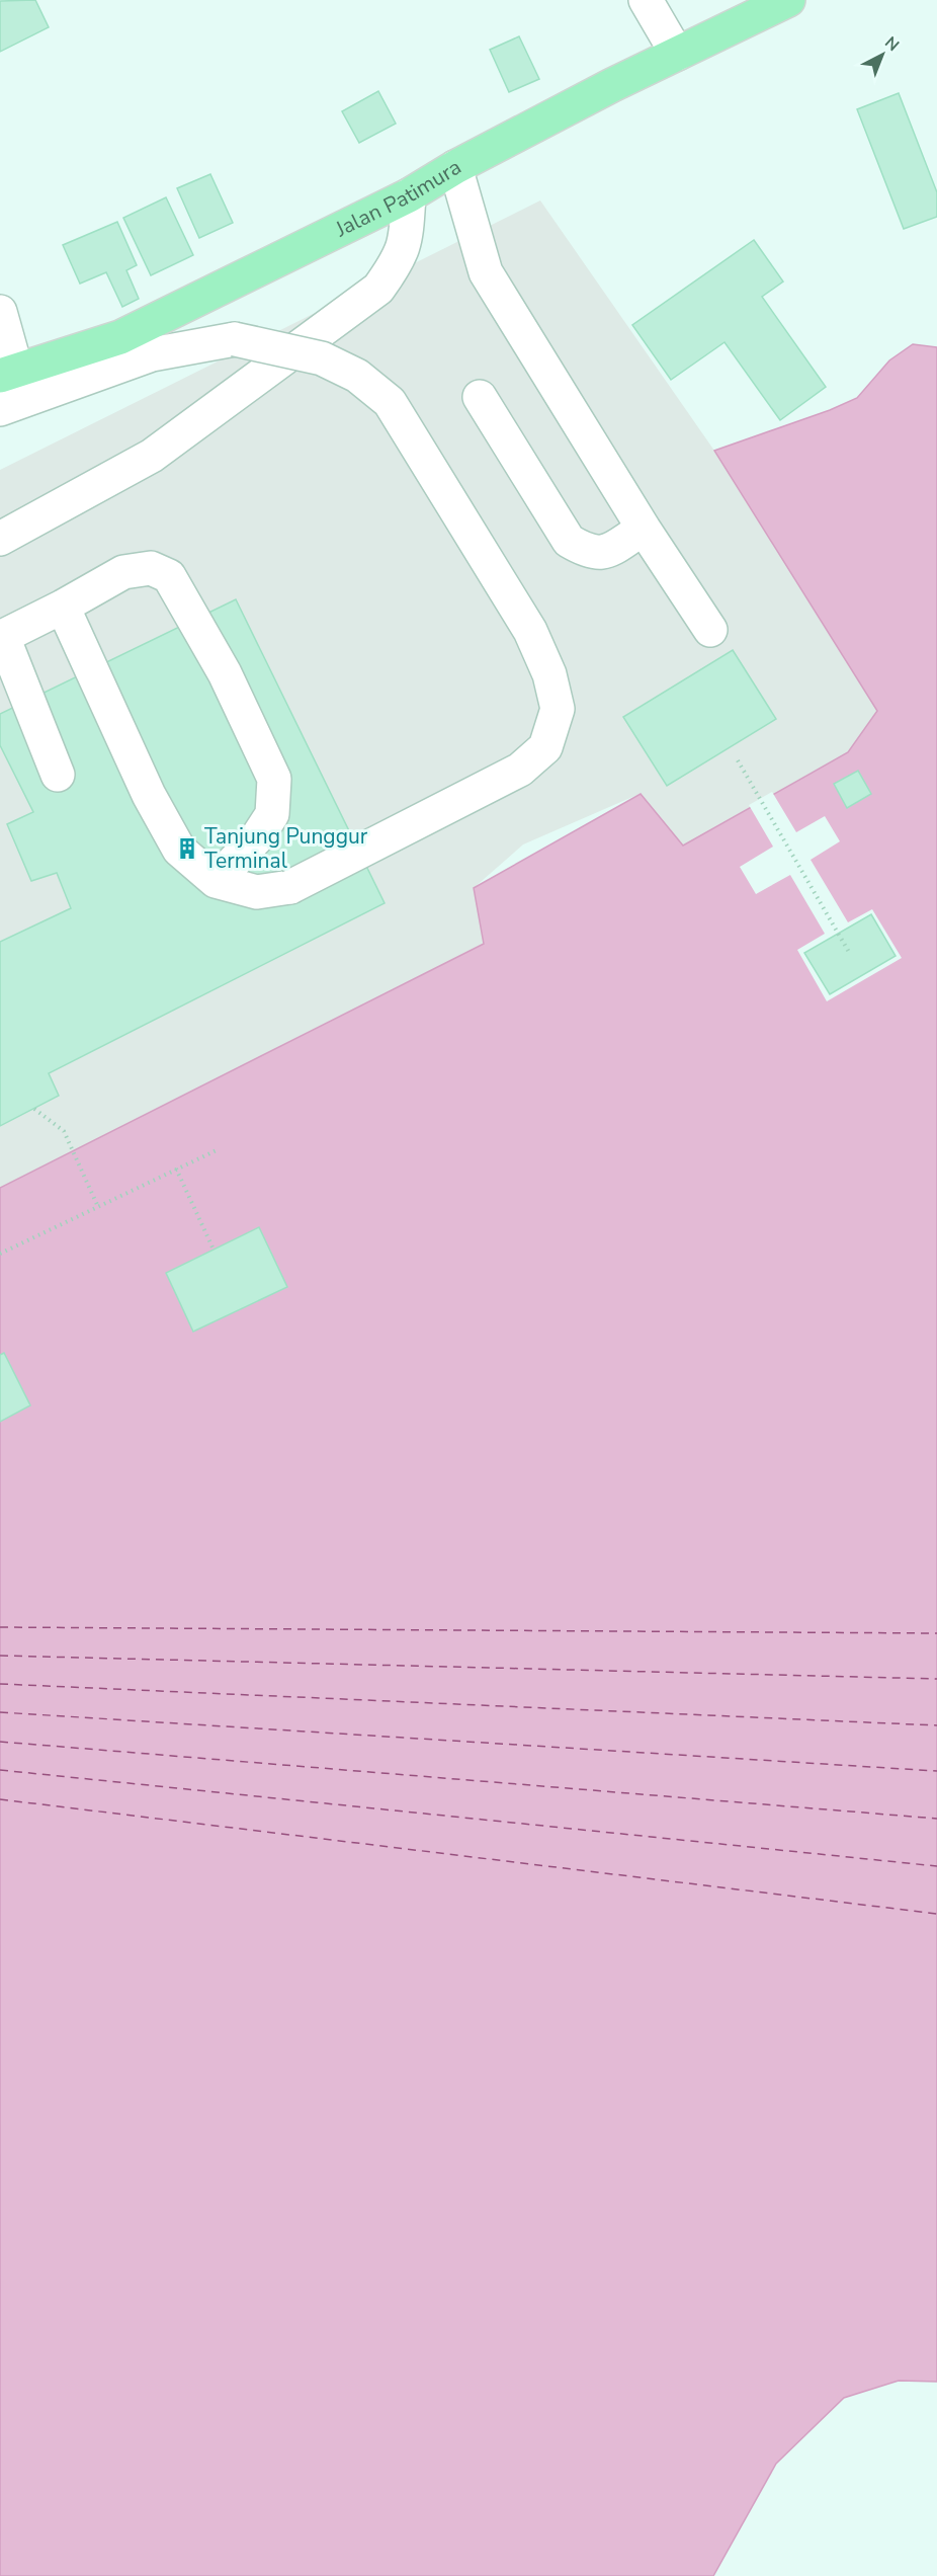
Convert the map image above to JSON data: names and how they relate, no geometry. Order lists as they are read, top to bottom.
{
  "streets": {
    "highway": ["Jalan Patimura"]
  },
  "places": {
    "building": ["Tanjung Punggur Terminal"]
  },
  "north": "top right"
}
